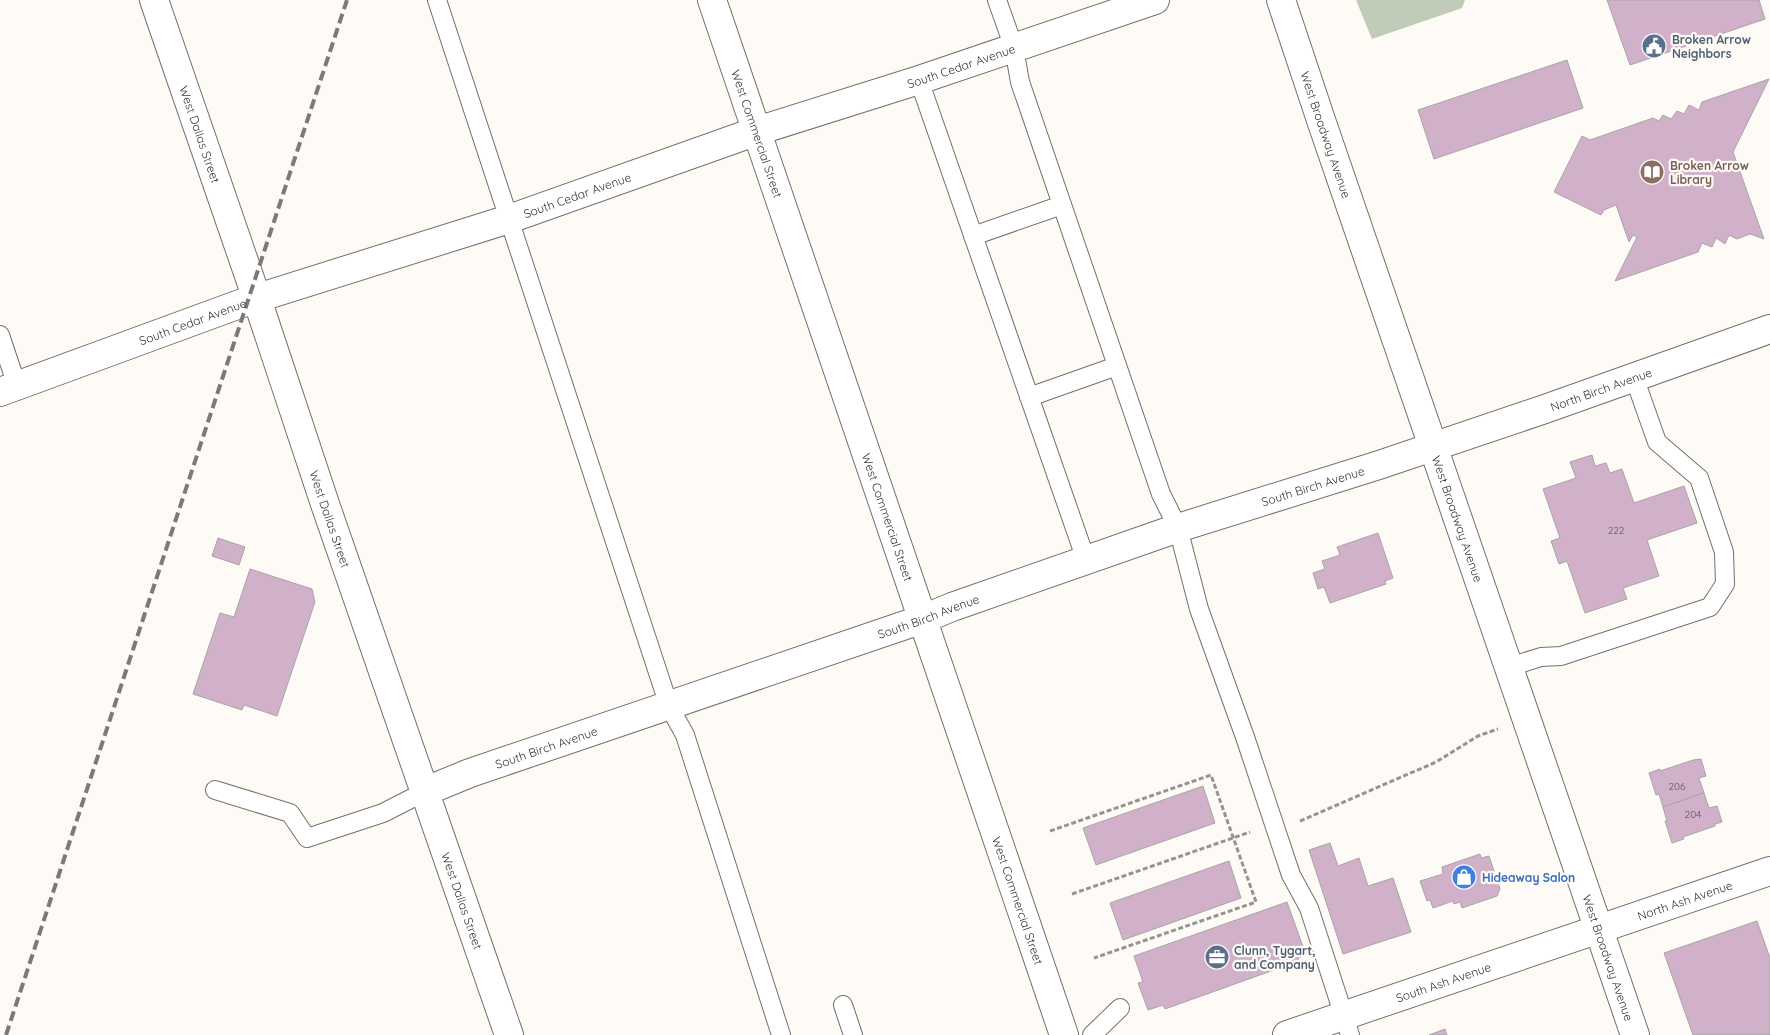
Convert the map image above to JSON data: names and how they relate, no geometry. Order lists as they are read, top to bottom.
{
  "streets": {
    "street": [
      "South Cedar Avenue",
      "West Dallas Street",
      "West Commercial Street",
      "West Broadway Avenue",
      "North Birch Avenue",
      "South Birch Avenue",
      "North Ash Avenue",
      "South Ash Avenue"
    ]
  },
  "crossings": [
    ["South Cedar Avenue", "West Dallas Street"],
    ["South Cedar Avenue", "West Commercial Street"],
    ["West Dallas Street", "South Birch Avenue"],
    ["West Commercial Street", "South Birch Avenue"],
    ["West Broadway Avenue", "North Birch Avenue"],
    ["West Broadway Avenue", "South Birch Avenue"],
    ["West Broadway Avenue", "North Ash Avenue"],
    ["West Broadway Avenue", "South Ash Avenue"],
    ["North Birch Avenue", "South Birch Avenue"],
    ["North Ash Avenue", "South Ash Avenue"]
  ],
  "places": {
    "public building": ["Broken Arrow Neighbors"],
    "library": ["Broken Arrow Library"],
    "shop": ["Hideaway Salon"],
    "office": ["Clunn, Tygart, and Company"]
  },
  "house_numbers": ["222", "206", "204"]
}
